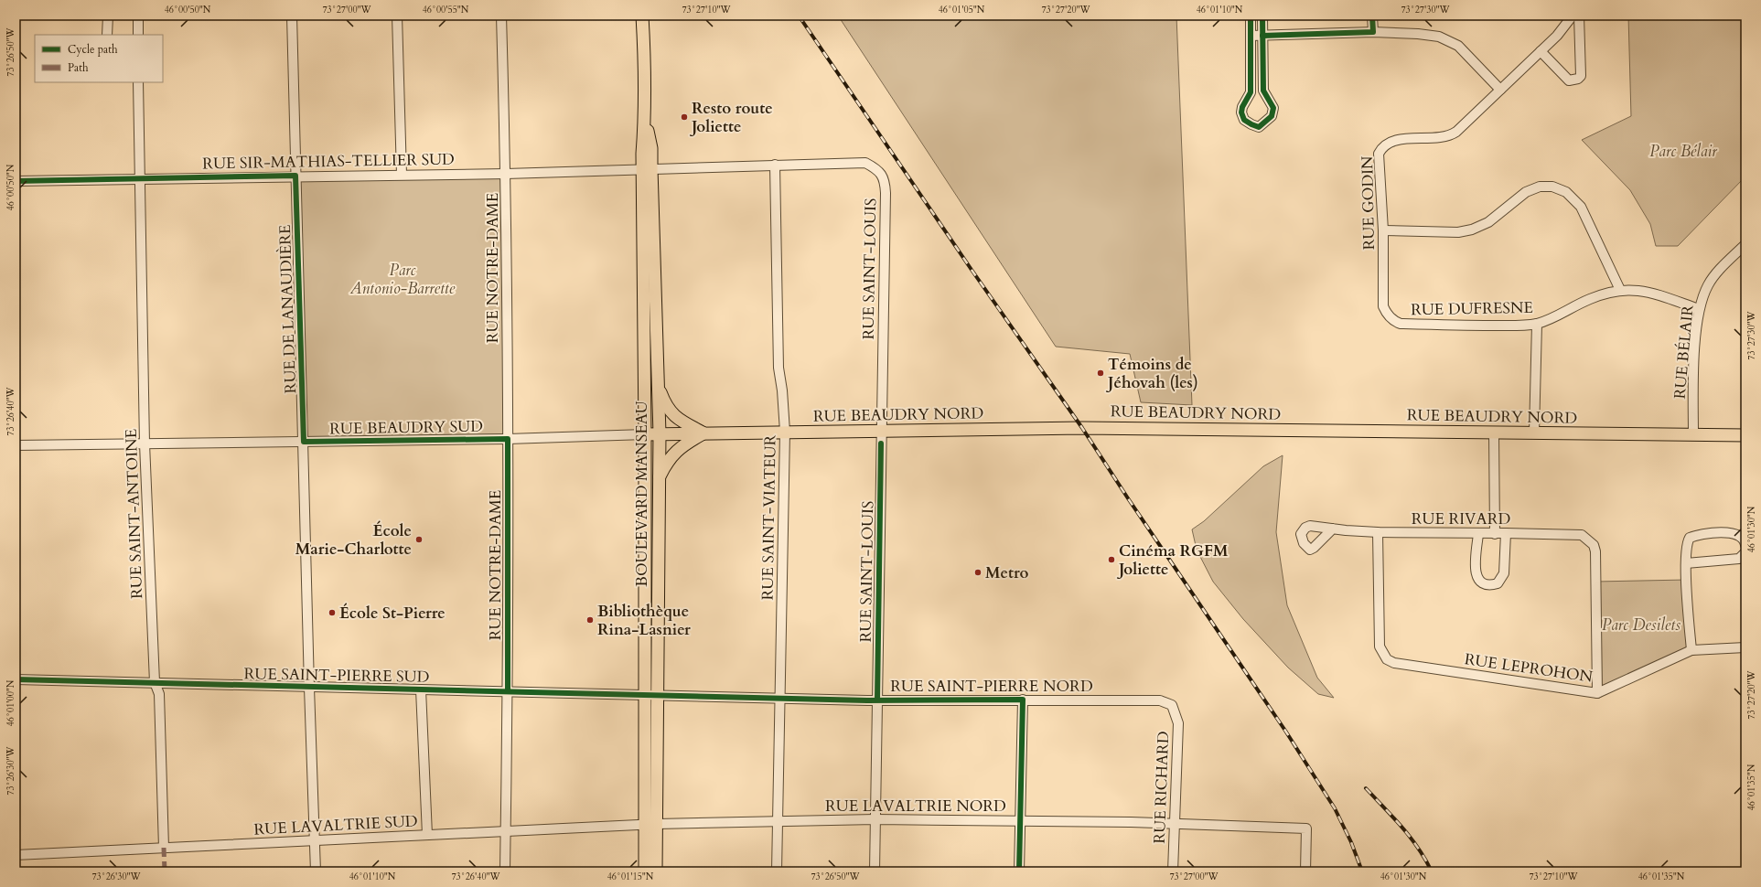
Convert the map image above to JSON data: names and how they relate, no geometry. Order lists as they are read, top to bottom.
{
  "streets": {
    "main road": ["RUE BEAUDRY NORD", "BOULEVARD MANSEAU"],
    "street": [
      "RUE SIR-MATHIAS-TELLIER SUD",
      "RUE GODIN",
      "RUE NOTRE-DAME",
      "RUE SAINT-LOUIS",
      "RUE DUFRESNE",
      "RUE DE LANAUDIÈRE",
      "RUE BÉLAIR",
      "RUE BEAUDRY SUD",
      "RUE SAINT-ANTOINE",
      "RUE SAINT-VIATEUR",
      "RUE RIVARD",
      "RUE LEPROHON",
      "RUE SAINT-PIERRE SUD",
      "RUE SAINT-PIERRE NORD",
      "RUE RICHARD",
      "RUE LAVALTRIE NORD",
      "RUE LAVALTRIE SUD"
    ]
  },
  "crossings": [
    ["RUE SIR-MATHIAS-TELLIER SUD", "RUE NOTRE-DAME"],
    ["RUE SIR-MATHIAS-TELLIER SUD", "RUE SAINT-LOUIS"],
    ["RUE SIR-MATHIAS-TELLIER SUD", "RUE DE LANAUDIÈRE"],
    ["RUE SIR-MATHIAS-TELLIER SUD", "BOULEVARD MANSEAU"],
    ["RUE SIR-MATHIAS-TELLIER SUD", "RUE SAINT-ANTOINE"],
    ["RUE SIR-MATHIAS-TELLIER SUD", "RUE SAINT-VIATEUR"],
    ["RUE GODIN", "RUE DUFRESNE"],
    ["RUE NOTRE-DAME", "RUE BEAUDRY SUD"],
    ["RUE NOTRE-DAME", "RUE SAINT-PIERRE SUD"],
    ["RUE NOTRE-DAME", "RUE LAVALTRIE SUD"],
    ["RUE SAINT-LOUIS", "RUE BEAUDRY NORD"],
    ["RUE SAINT-LOUIS", "RUE SAINT-PIERRE NORD"],
    ["RUE SAINT-LOUIS", "RUE LAVALTRIE NORD"],
    ["RUE DUFRESNE", "RUE BÉLAIR"],
    ["RUE DE LANAUDIÈRE", "RUE BEAUDRY SUD"],
    ["RUE DE LANAUDIÈRE", "RUE SAINT-PIERRE SUD"],
    ["RUE DE LANAUDIÈRE", "RUE LAVALTRIE SUD"],
    ["RUE BÉLAIR", "RUE BEAUDRY NORD"],
    ["RUE BEAUDRY NORD", "RUE BEAUDRY SUD"],
    ["RUE BEAUDRY NORD", "BOULEVARD MANSEAU"],
    ["RUE BEAUDRY NORD", "RUE SAINT-VIATEUR"],
    ["RUE BEAUDRY SUD", "BOULEVARD MANSEAU"],
    ["RUE BEAUDRY SUD", "RUE SAINT-ANTOINE"],
    ["BOULEVARD MANSEAU", "RUE SAINT-PIERRE SUD"],
    ["BOULEVARD MANSEAU", "RUE SAINT-PIERRE NORD"],
    ["BOULEVARD MANSEAU", "RUE LAVALTRIE NORD"],
    ["BOULEVARD MANSEAU", "RUE LAVALTRIE SUD"],
    ["RUE SAINT-ANTOINE", "RUE SAINT-PIERRE SUD"],
    ["RUE SAINT-ANTOINE", "RUE LAVALTRIE SUD"],
    ["RUE SAINT-VIATEUR", "RUE SAINT-PIERRE NORD"],
    ["RUE SAINT-VIATEUR", "RUE LAVALTRIE NORD"],
    ["RUE RIVARD", "RUE LEPROHON"],
    ["RUE SAINT-PIERRE SUD", "RUE SAINT-PIERRE NORD"],
    ["RUE SAINT-PIERRE NORD", "RUE RICHARD"],
    ["RUE RICHARD", "RUE LAVALTRIE NORD"],
    ["RUE LAVALTRIE NORD", "RUE LAVALTRIE SUD"]
  ],
  "parks": ["Parc Bélair", "Parc Antonio-Barrette", "Parc Desilets"],
  "places": [
    "Resto route Joliette",
    "Témoins de Jéhovah (les)",
    "École Marie-Charlotte",
    "Cinéma RGFM Joliette",
    "Metro",
    "École St-Pierre",
    "Bibliothèque Rina-Lasnier"
  ],
  "legend": ["Cycle path", "Path"],
  "coordinates": [
    "46°00'50\"N",
    "73°27'00\"W",
    "46°00'55\"N",
    "73°27'10\"W",
    "46°01'05\"N",
    "73°27'20\"W",
    "46°01'10\"N",
    "73°27'30\"W",
    "73°26'50\"W",
    "73°26'40\"W",
    "46°01'30\"N",
    "46°01'00\"N",
    "73°26'30\"W",
    "46°01'35\"N",
    "46°01'15\"N"
  ]
}
